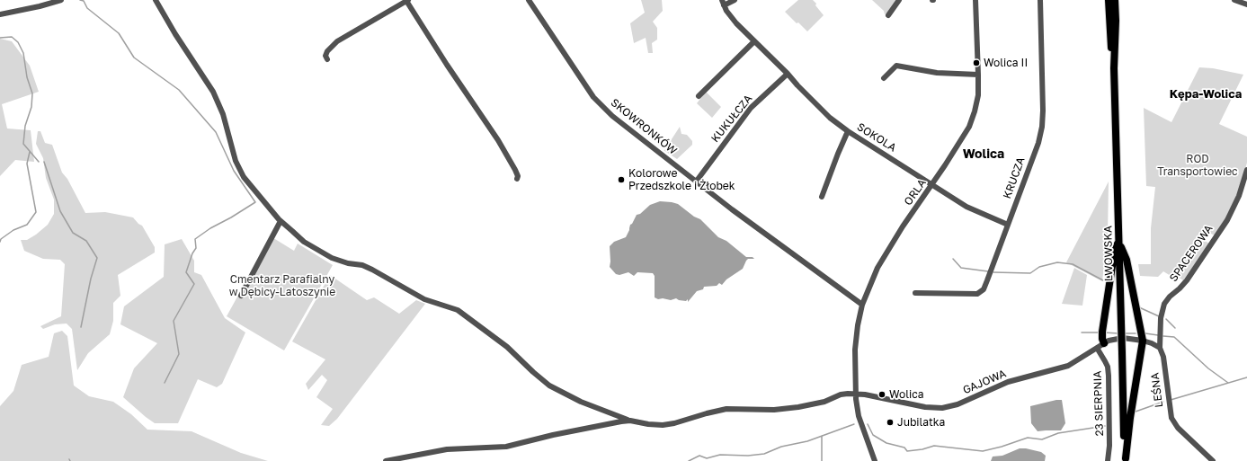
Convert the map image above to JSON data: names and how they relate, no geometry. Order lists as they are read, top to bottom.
{
  "streets": {
    "main road": ["LWOWSKA"],
    "street": [
      "KUKUŁCZA",
      "SKOWRONKÓW",
      "SOKOLA",
      "KRUCZA",
      "ORLA",
      "SPACEROWA",
      "GAJOWA",
      "LEŚNA",
      "23 SIERPNIA"
    ]
  },
  "crossings": [
    ["KUKUŁCZA", "SKOWRONKÓW"],
    ["KUKUŁCZA", "SOKOLA"],
    ["SKOWRONKÓW", "ORLA"],
    ["SOKOLA", "KRUCZA"],
    ["SOKOLA", "ORLA"],
    ["ORLA", "GAJOWA"],
    ["SPACEROWA", "LEŚNA"],
    ["GAJOWA", "23 SIERPNIA"]
  ],
  "districts": ["Kępa-Wolica", "Wolica"],
  "parks": ["ROD Transportowiec", "Cmentarz Parafialny w Dębicy-Latoszynie"],
  "places": [
    "Wolica II",
    "Kolorowe Przedszkole i Żłobek",
    "Wolica",
    "Jubilatka"
  ]
}
